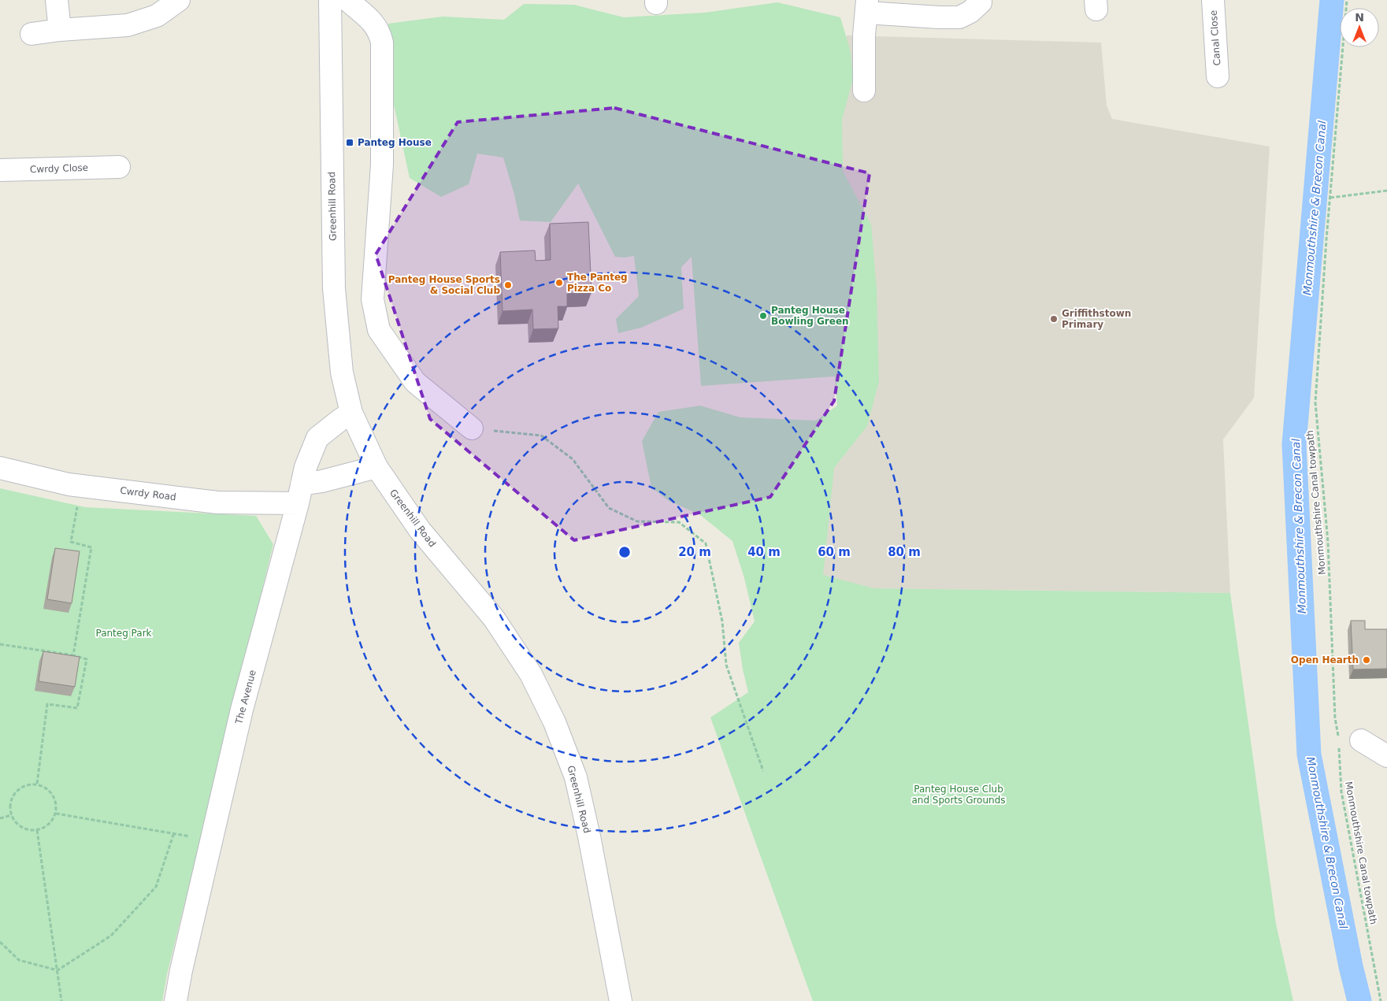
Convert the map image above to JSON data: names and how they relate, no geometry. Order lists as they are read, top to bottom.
{
  "streets": {
    "street": [
      "Canal Close",
      "Cwrdy Close",
      "Greenhill Road",
      "Cwrdy Road",
      "The Avenue"
    ],
    "path": ["Monmouthshire Canal towpath"]
  },
  "crossings": [
    ["Greenhill Road", "Cwrdy Road"],
    ["Greenhill Road", "The Avenue"],
    ["Cwrdy Road", "The Avenue"]
  ],
  "water": ["Monmouthshire & Brecon Canal"],
  "parks": ["Panteg Park", "Panteg House Club and Sports Grounds"],
  "places": {
    "transit": ["Panteg House"],
    "other": [
      "The Panteg Pizza Co",
      "Panteg House Sports & Social Club",
      "Panteg House Bowling Green",
      "Griffithstown Primary",
      "Open Hearth"
    ]
  },
  "north": "top",
  "rings": [
    "20 m",
    "40 m",
    "60 m",
    "80 m"
  ]
}
